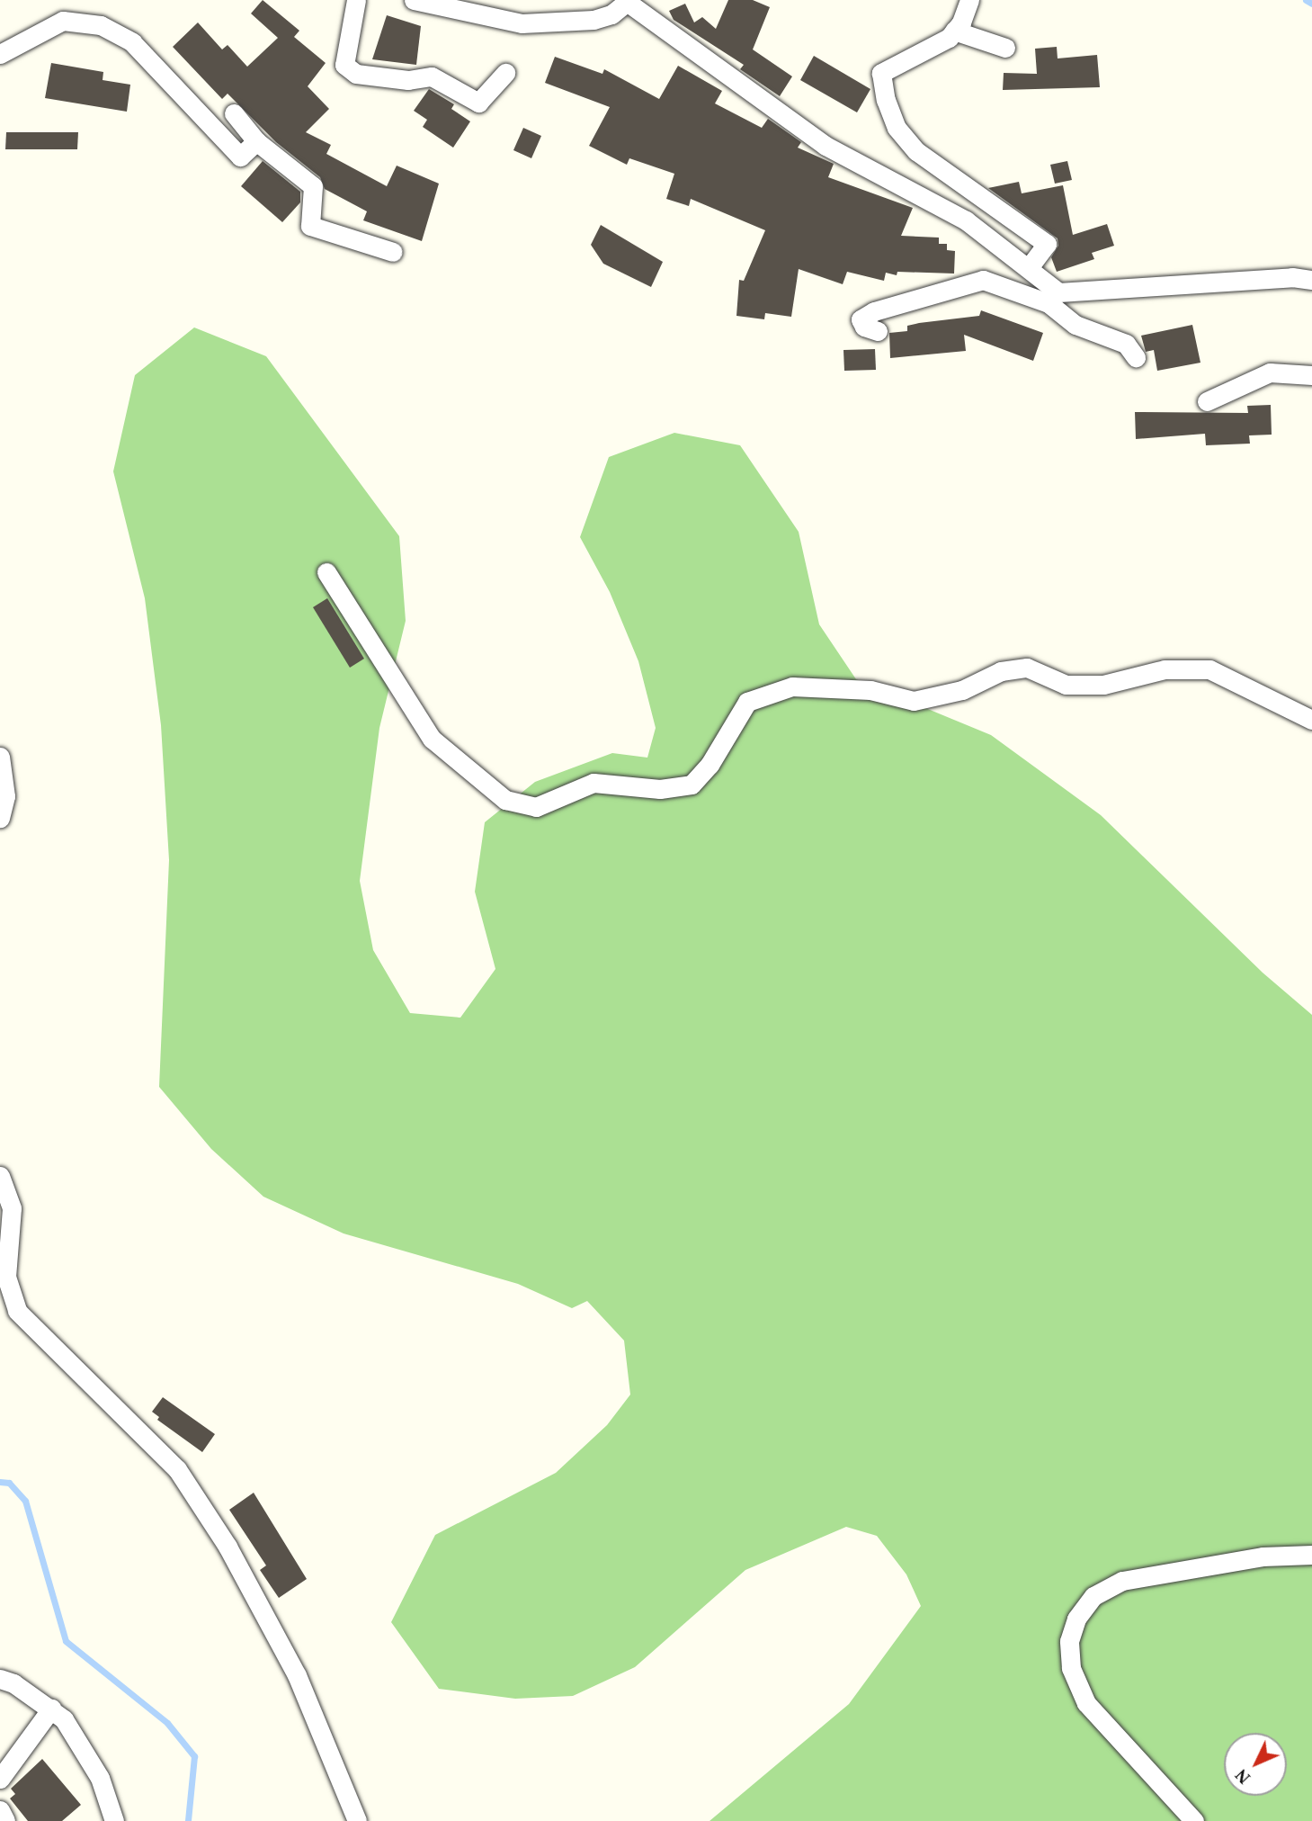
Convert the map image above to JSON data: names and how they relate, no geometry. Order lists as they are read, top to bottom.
{
  "north": "bottom left"
}
